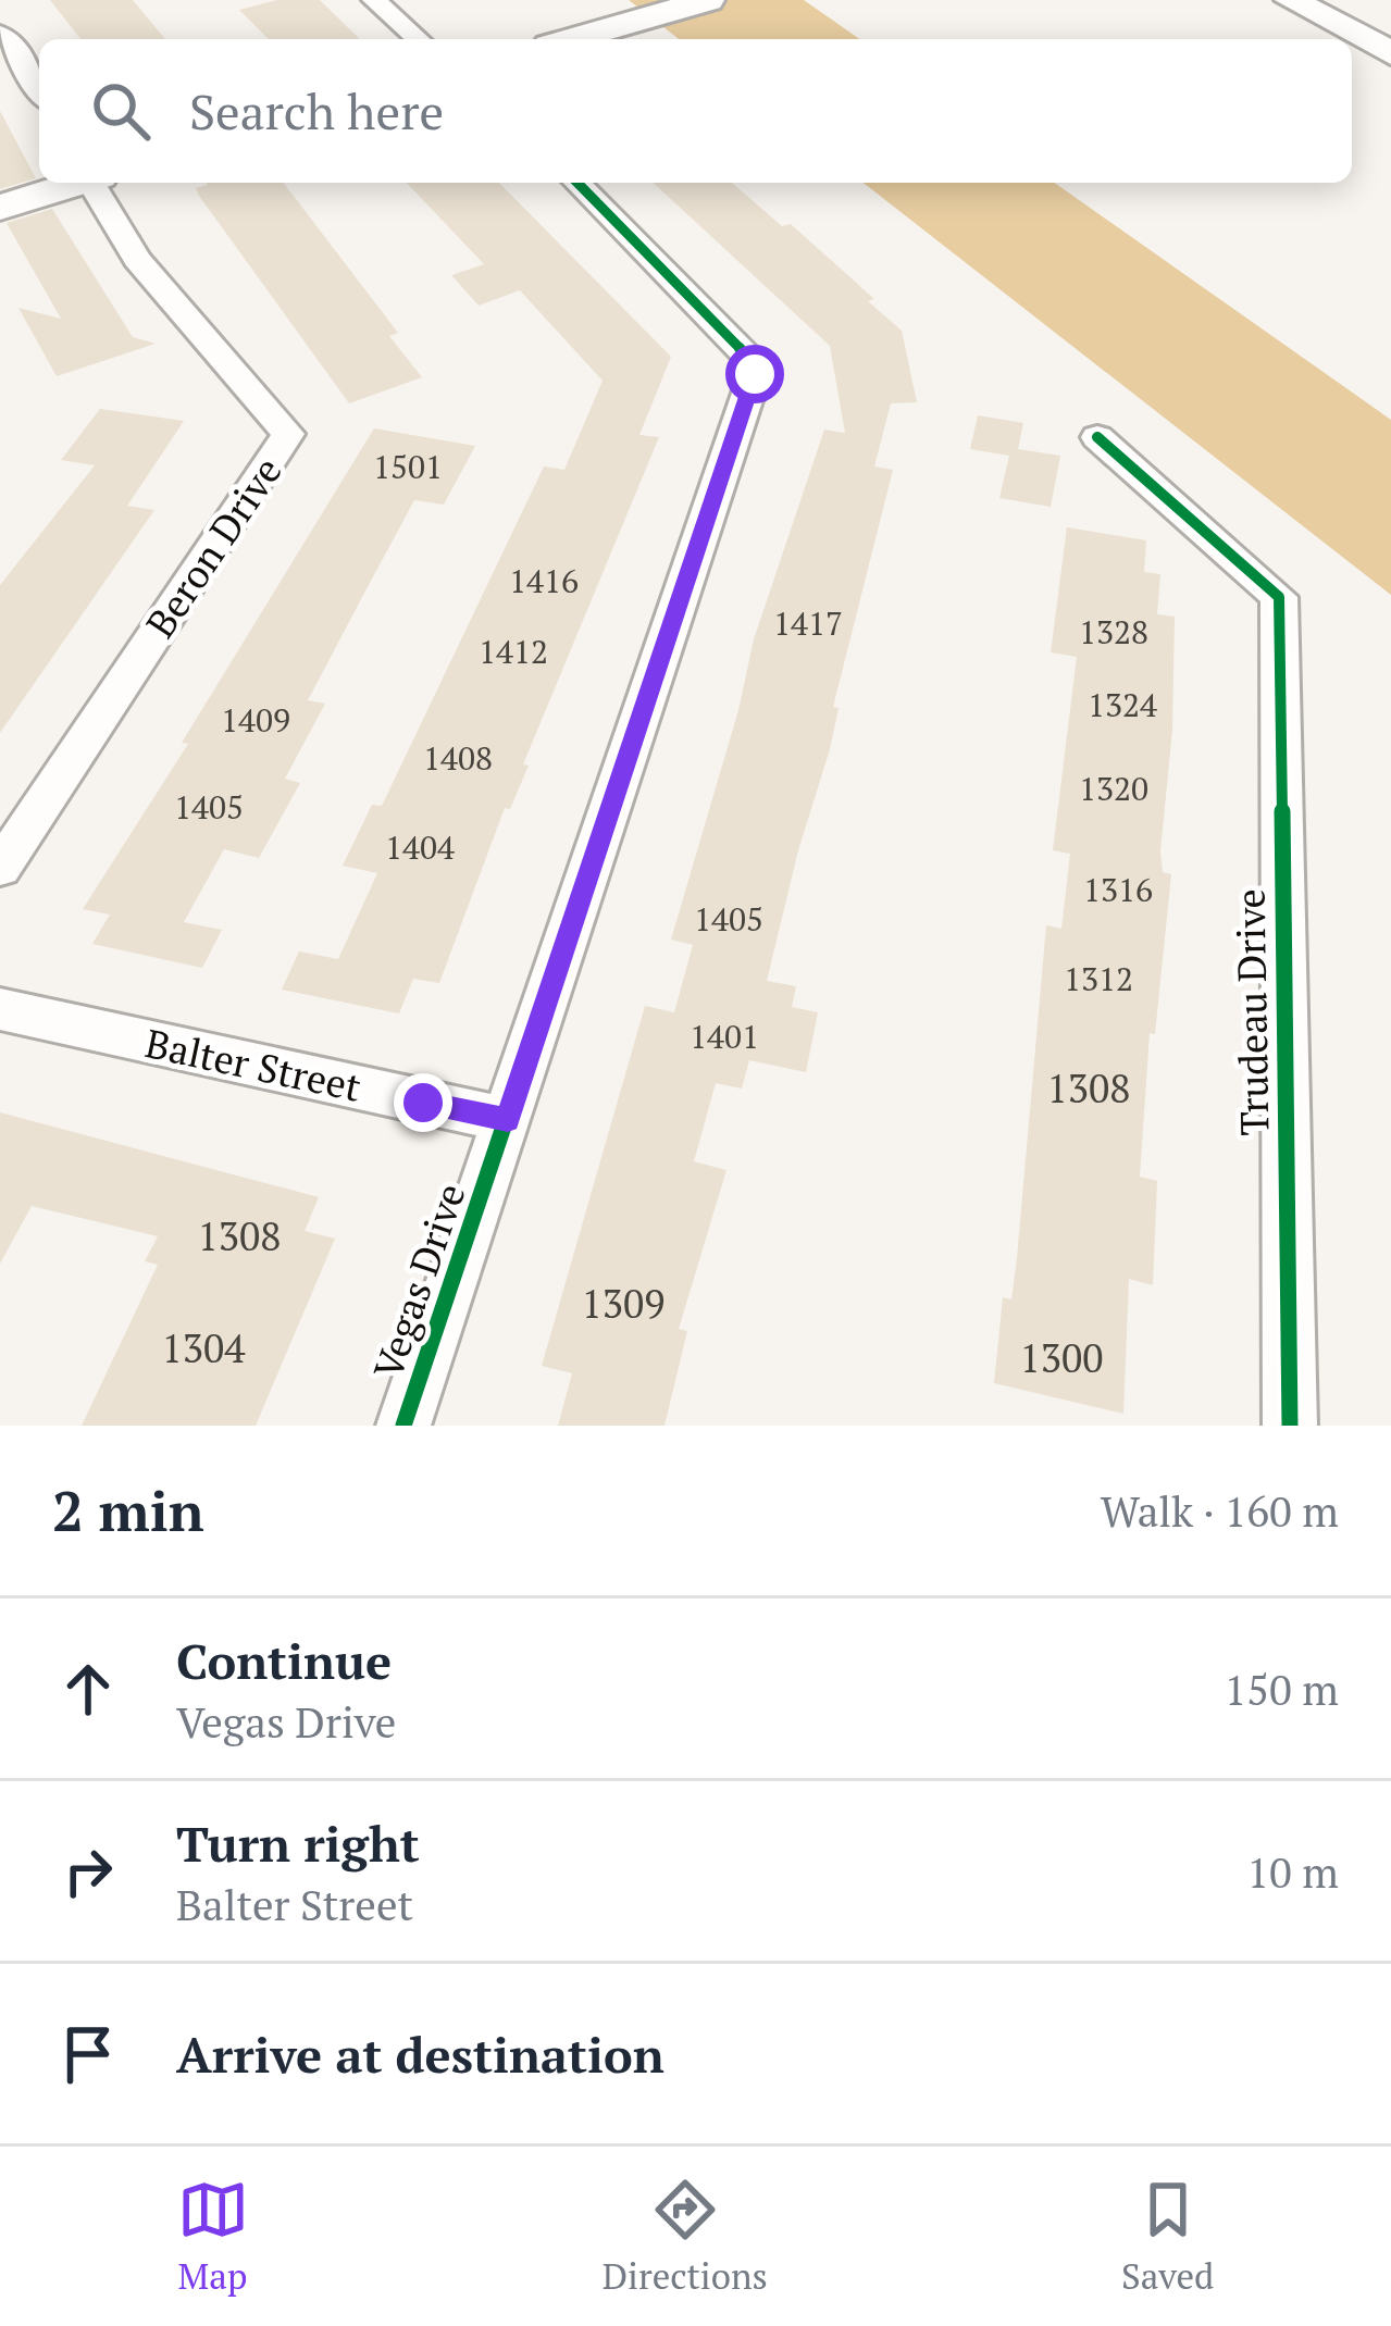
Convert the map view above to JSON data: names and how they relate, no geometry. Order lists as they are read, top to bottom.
{
  "streets": {
    "street": [
      "Beron Drive",
      "Trudeau Drive",
      "Balter Street",
      "Vegas Drive"
    ]
  },
  "crossings": [
    ["Balter Street", "Vegas Drive"]
  ],
  "house_numbers": [
    "1501",
    "1416",
    "1417",
    "1328",
    "1412",
    "1324",
    "1409",
    "1408",
    "1320",
    "1405",
    "1404",
    "1316",
    "1405",
    "1312",
    "1401",
    "1308",
    "1308",
    "1309",
    "1304",
    "1300"
  ],
  "page": {
    "search": "Search here",
    "heading": ["2 min", "Walk · 160 m"],
    "list": [
      ["Continue", "Vegas Drive", "150 m"],
      ["Turn right", "Balter Street", "10 m"],
      "Arrive at destination"
    ],
    "nav": ["Map", "Directions", "Saved"]
  }
}
